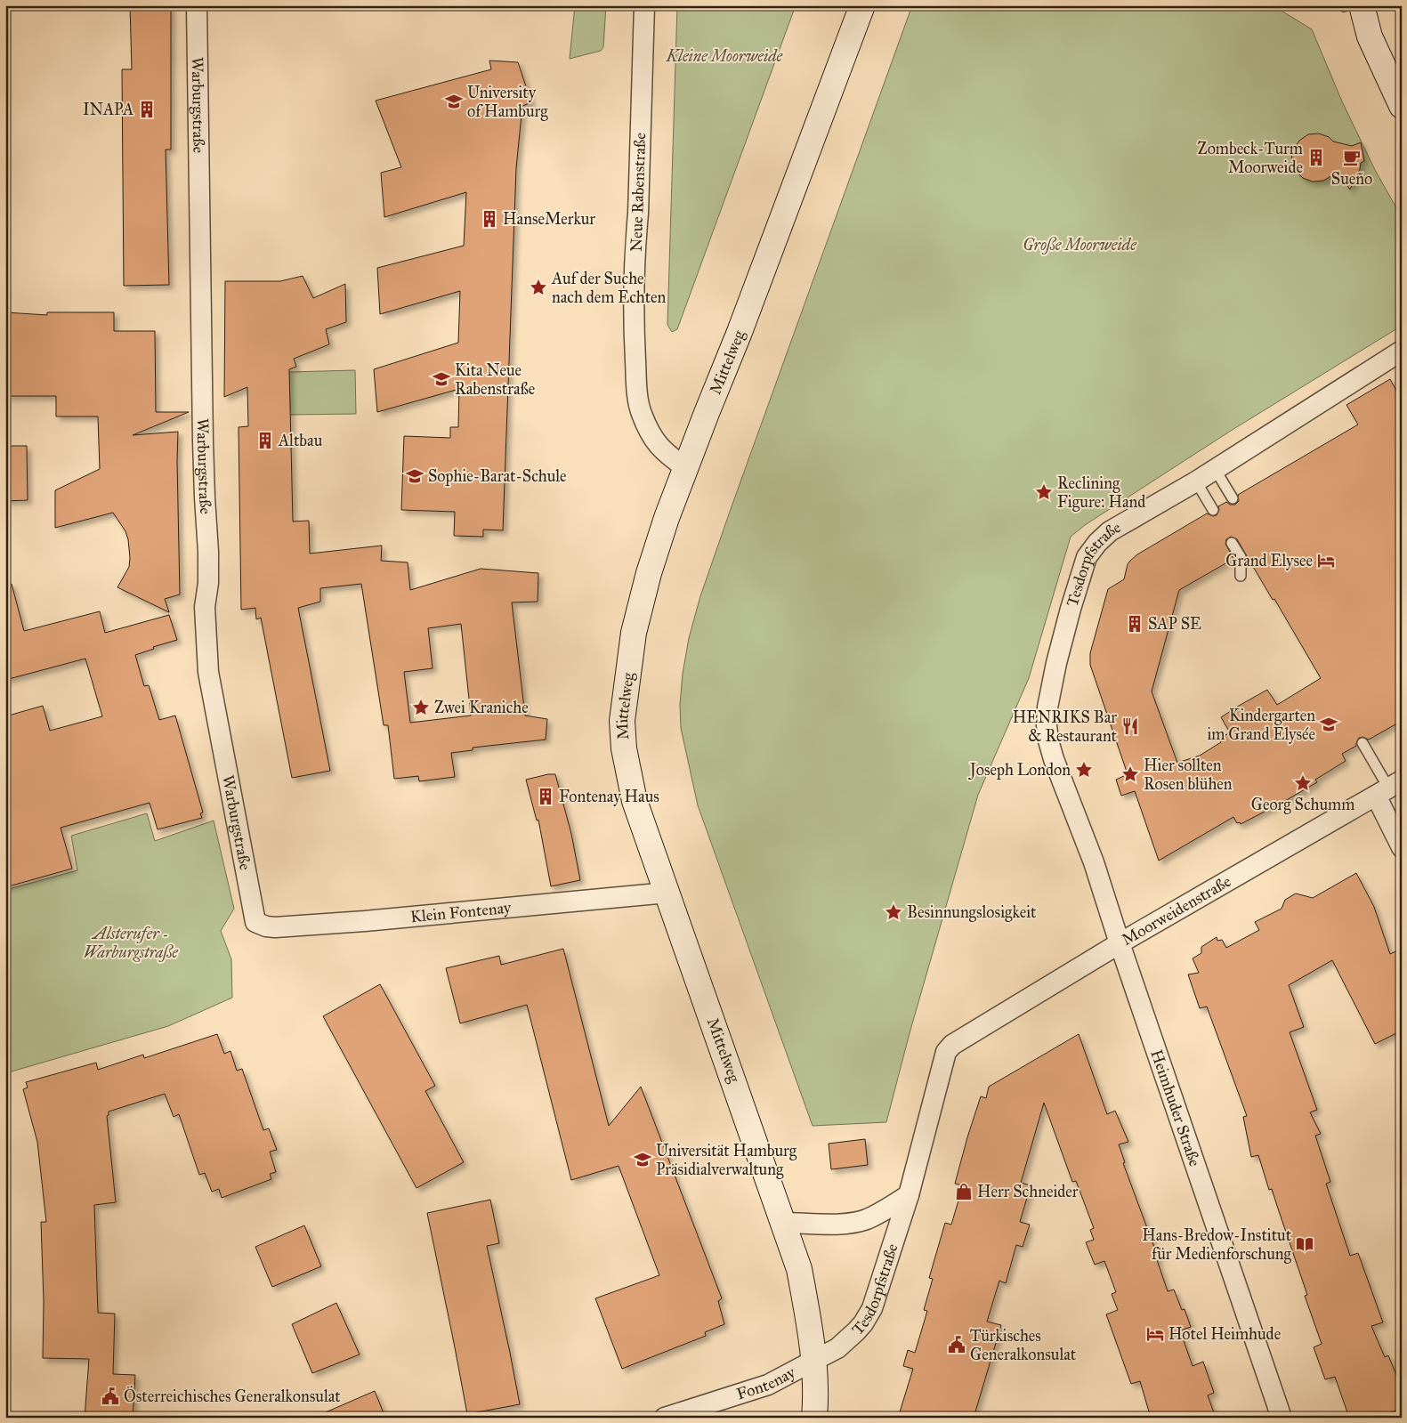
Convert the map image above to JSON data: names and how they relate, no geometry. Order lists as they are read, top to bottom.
{
  "streets": {
    "street": [
      "Warburgstraße",
      "Neue Rabenstraße",
      "Mittelweg",
      "Tesdorpfstraße",
      "Moorweidenstraße",
      "Klein Fontenay",
      "Heimhuder Straße",
      "Fontenay"
    ]
  },
  "crossings": [
    ["Warburgstraße", "Klein Fontenay"],
    ["Neue Rabenstraße", "Mittelweg"],
    ["Mittelweg", "Tesdorpfstraße"],
    ["Mittelweg", "Klein Fontenay"],
    ["Mittelweg", "Fontenay"],
    ["Tesdorpfstraße", "Moorweidenstraße"],
    ["Tesdorpfstraße", "Heimhuder Straße"],
    ["Tesdorpfstraße", "Fontenay"],
    ["Moorweidenstraße", "Heimhuder Straße"]
  ],
  "parks": ["Kleine Moorweide", "Große Moorweide", "Alsterufer - Warburgstraße"],
  "places": {
    "school or university": [
      "University of Hamburg",
      "Kita Neue Rabenstraße",
      "Sophie-Barat-Schule",
      "Kindergarten im Grand Elysée",
      "Universität Hamburg Präsidialverwaltung"
    ],
    "building": [
      "INAPA",
      "Zombeck-Turm Moorweide",
      "HanseMerkur",
      "Altbau",
      "SAP SE",
      "Fontenay Haus"
    ],
    "cafe": ["Sueño"],
    "place": [
      "Auf der Suche nach dem Echten",
      "Reclining Figure: Hand",
      "Zwei Kraniche",
      "Joseph London",
      "Hier sollten Rosen blühen",
      "Georg Schumm",
      "Besinnungslosigkeit"
    ],
    "hotel": ["Grand Elysee", "Hotel Heimhude"],
    "restaurant": ["HENRIKS Bar & Restaurant"],
    "shop": ["Herr Schneider"],
    "library": ["Hans-Bredow-Institut für Medienforschung"],
    "public building": ["Türkisches Generalkonsulat", "Österreichisches Generalkonsulat"]
  }
}
